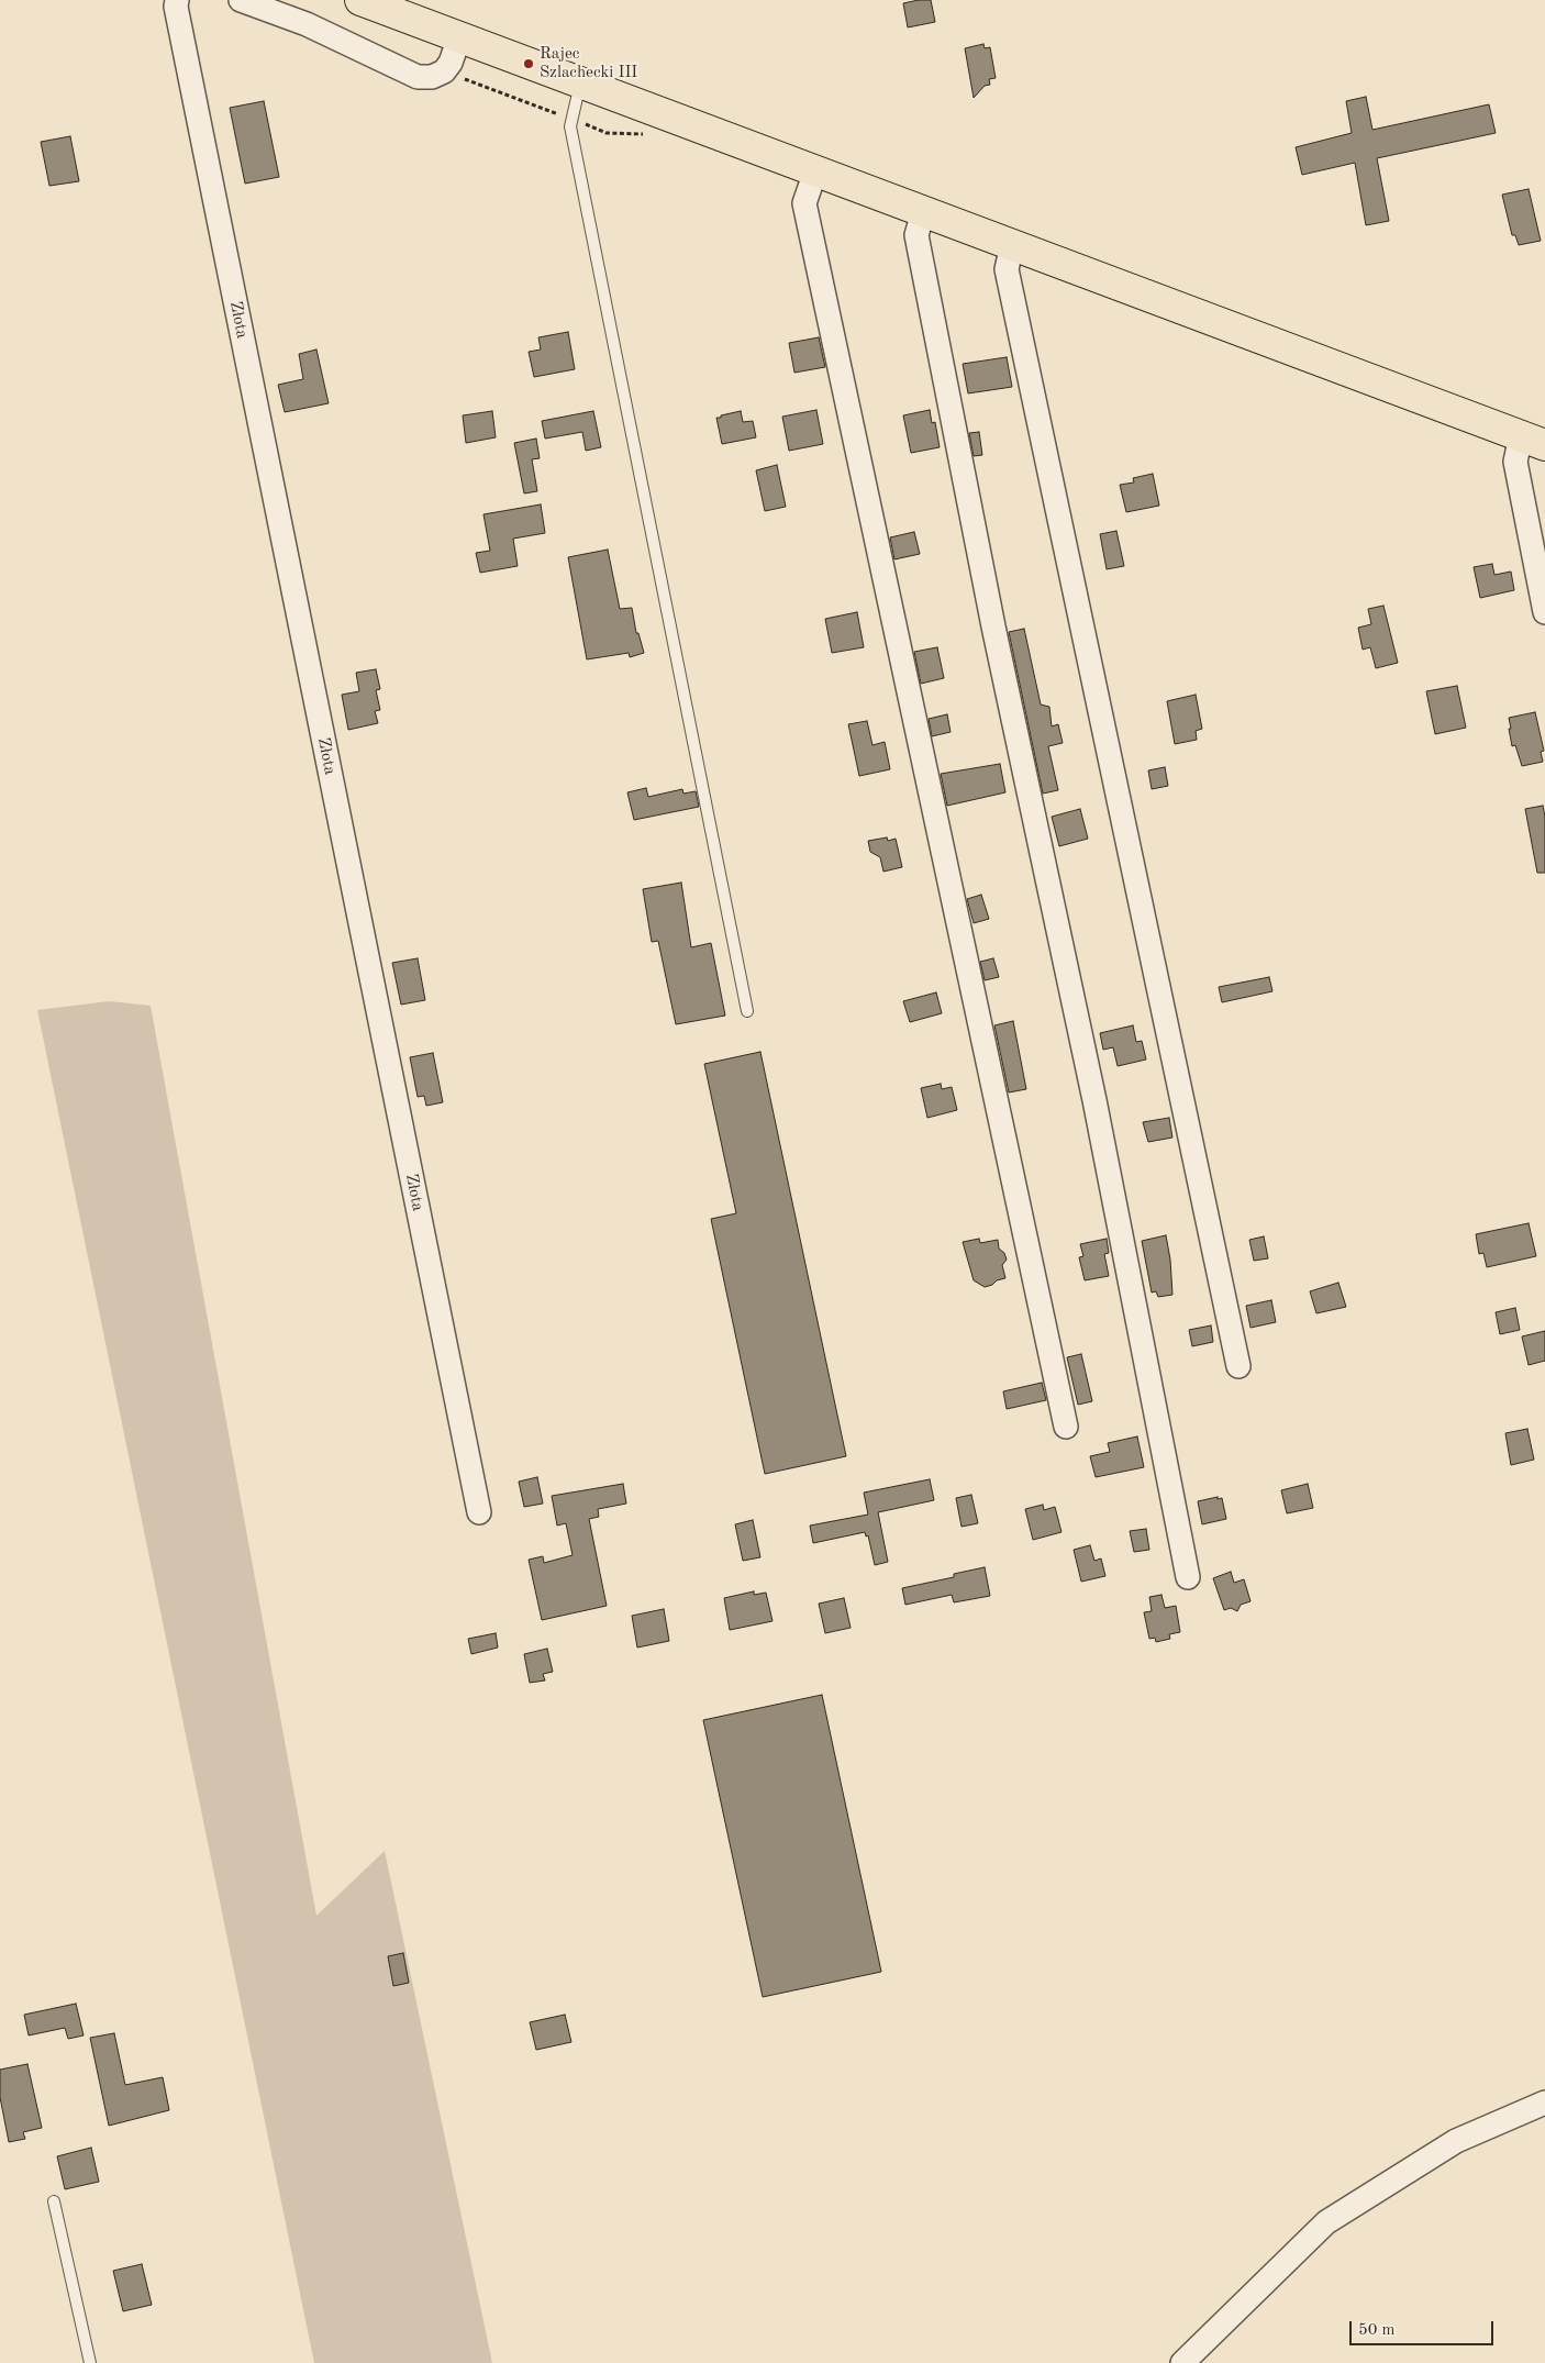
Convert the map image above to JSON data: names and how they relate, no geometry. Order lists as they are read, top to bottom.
{
  "streets": {
    "street": ["Złota"]
  },
  "places": ["Rajec Szlachecki III"],
  "scale_bar": "50 m"
}
